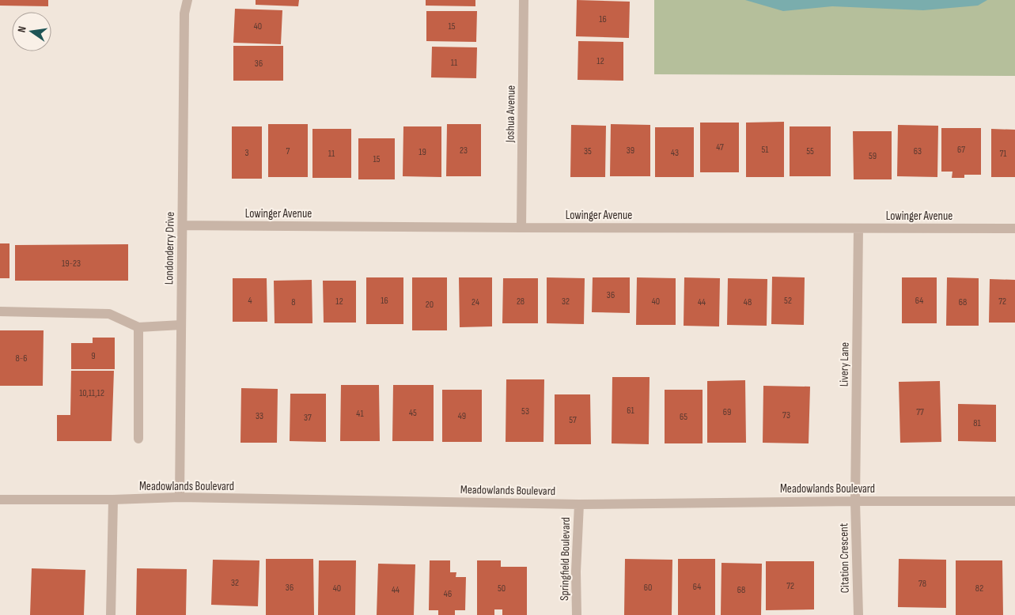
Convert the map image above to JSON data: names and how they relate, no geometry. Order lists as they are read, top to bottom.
{
  "streets": {
    "street": [
      "Joshua Avenue",
      "Lowinger Avenue",
      "Londonderry Drive",
      "Livery Lane",
      "Meadowlands Boulevard",
      "Citation Crescent",
      "Springfield Boulevard"
    ]
  },
  "crossings": [
    ["Joshua Avenue", "Lowinger Avenue"],
    ["Lowinger Avenue", "Londonderry Drive"],
    ["Lowinger Avenue", "Livery Lane"],
    ["Londonderry Drive", "Meadowlands Boulevard"],
    ["Livery Lane", "Meadowlands Boulevard"],
    ["Livery Lane", "Citation Crescent"],
    ["Meadowlands Boulevard", "Citation Crescent"],
    ["Meadowlands Boulevard", "Springfield Boulevard"]
  ],
  "house_numbers": [
    "16",
    "40",
    "15",
    "12",
    "11",
    "36",
    "47",
    "51",
    "67",
    "23",
    "39",
    "7",
    "35",
    "55",
    "63",
    "19",
    "3",
    "43",
    "11",
    "71",
    "59",
    "15",
    "19-23",
    "36",
    "4",
    "16",
    "52",
    "64",
    "12",
    "28",
    "32",
    "40",
    "72",
    "8",
    "24",
    "44",
    "48",
    "68",
    "20",
    "9",
    "8-6",
    "10,11,12",
    "61",
    "53",
    "69",
    "77",
    "45",
    "41",
    "73",
    "33",
    "49",
    "65",
    "37",
    "57",
    "81",
    "32",
    "78",
    "72",
    "64",
    "36",
    "60",
    "40",
    "50",
    "82",
    "44",
    "68",
    "46"
  ],
  "north": "left"
}
